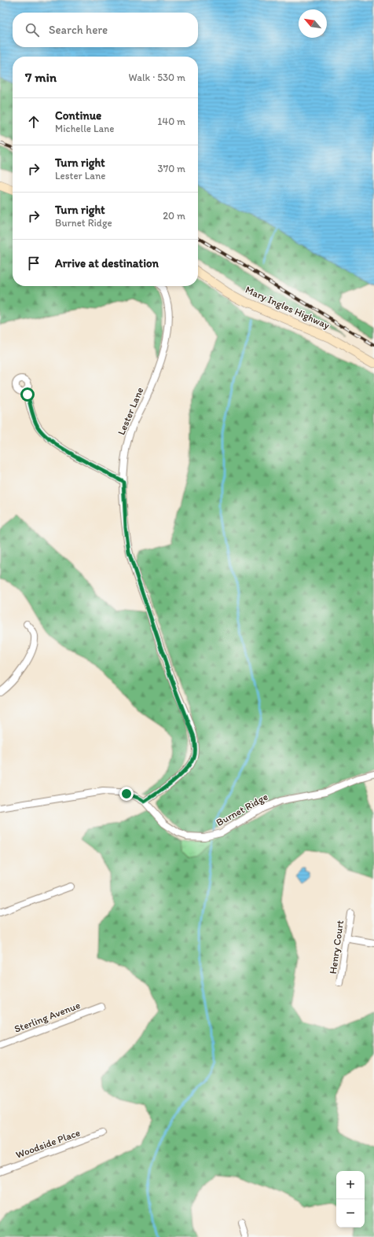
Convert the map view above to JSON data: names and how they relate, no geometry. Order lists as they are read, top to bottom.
{
  "streets": {
    "street": [
      "Mary Ingles Highway",
      "Lester Lane",
      "Burnet Ridge",
      "Henry Court",
      "Sterling Avenue",
      "Woodside Place"
    ]
  },
  "crossings": [
    ["Lester Lane", "Burnet Ridge"]
  ],
  "north": "top left",
  "page": {
    "search": "Search here",
    "heading": ["7 min", "Walk · 530 m"],
    "list": [
      ["Continue", "Michelle Lane", "140 m"],
      ["Turn right", "Lester Lane", "370 m"],
      ["Turn right", "Burnet Ridge", "20 m"],
      "Arrive at destination"
    ],
    "map_buttons": ["+", "−"]
  }
}
